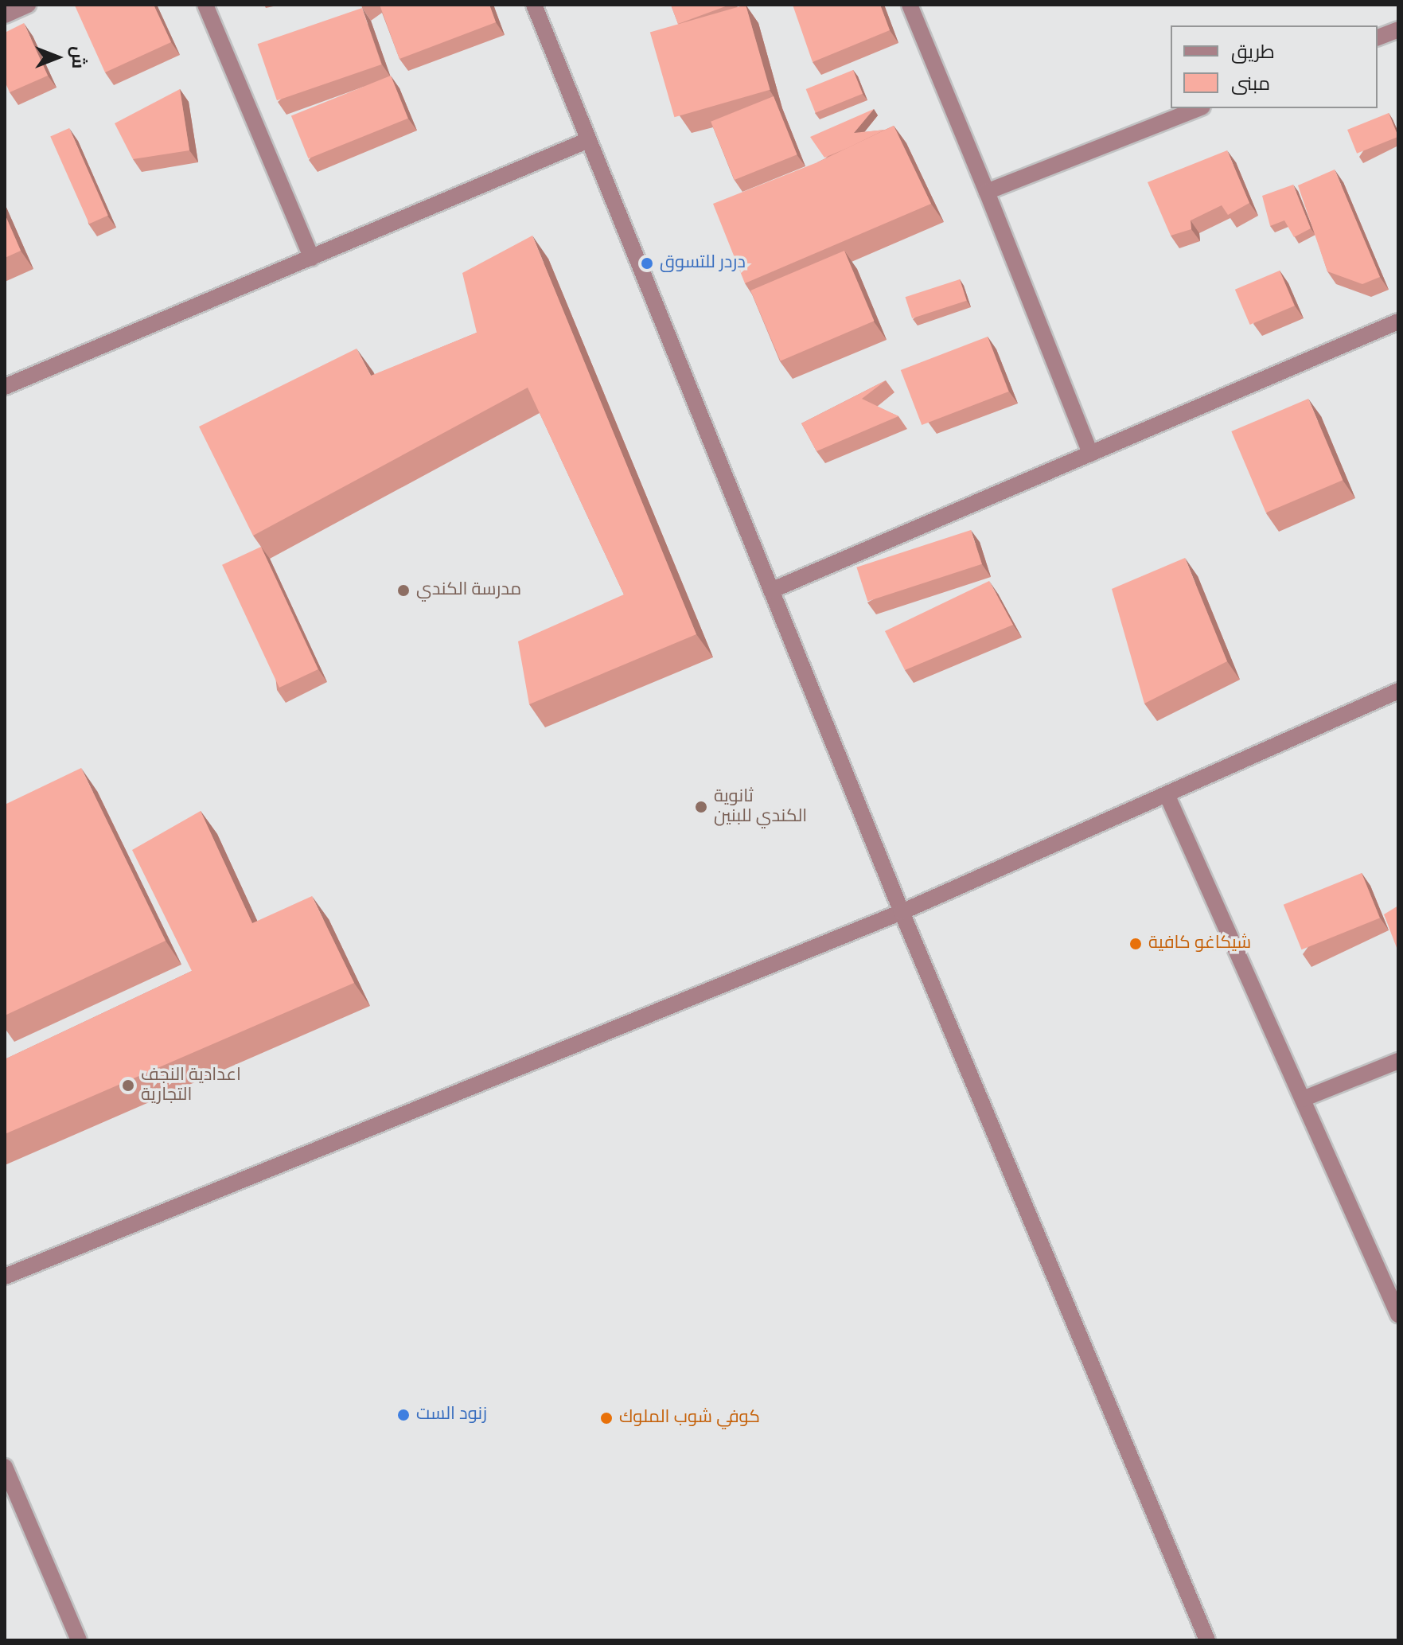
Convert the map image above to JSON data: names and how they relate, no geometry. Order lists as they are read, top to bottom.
{
  "places": [
    "دردر للتسوق",
    "مدرسة الكندي",
    "ثانوية الكندي للبنين",
    "شيكاغو كافية",
    "اعدادية النجف التجارية",
    "زنود الست",
    "كوفي شوب الملوك"
  ],
  "legend": ["طريق", "مبنى"],
  "north": "right"
}
